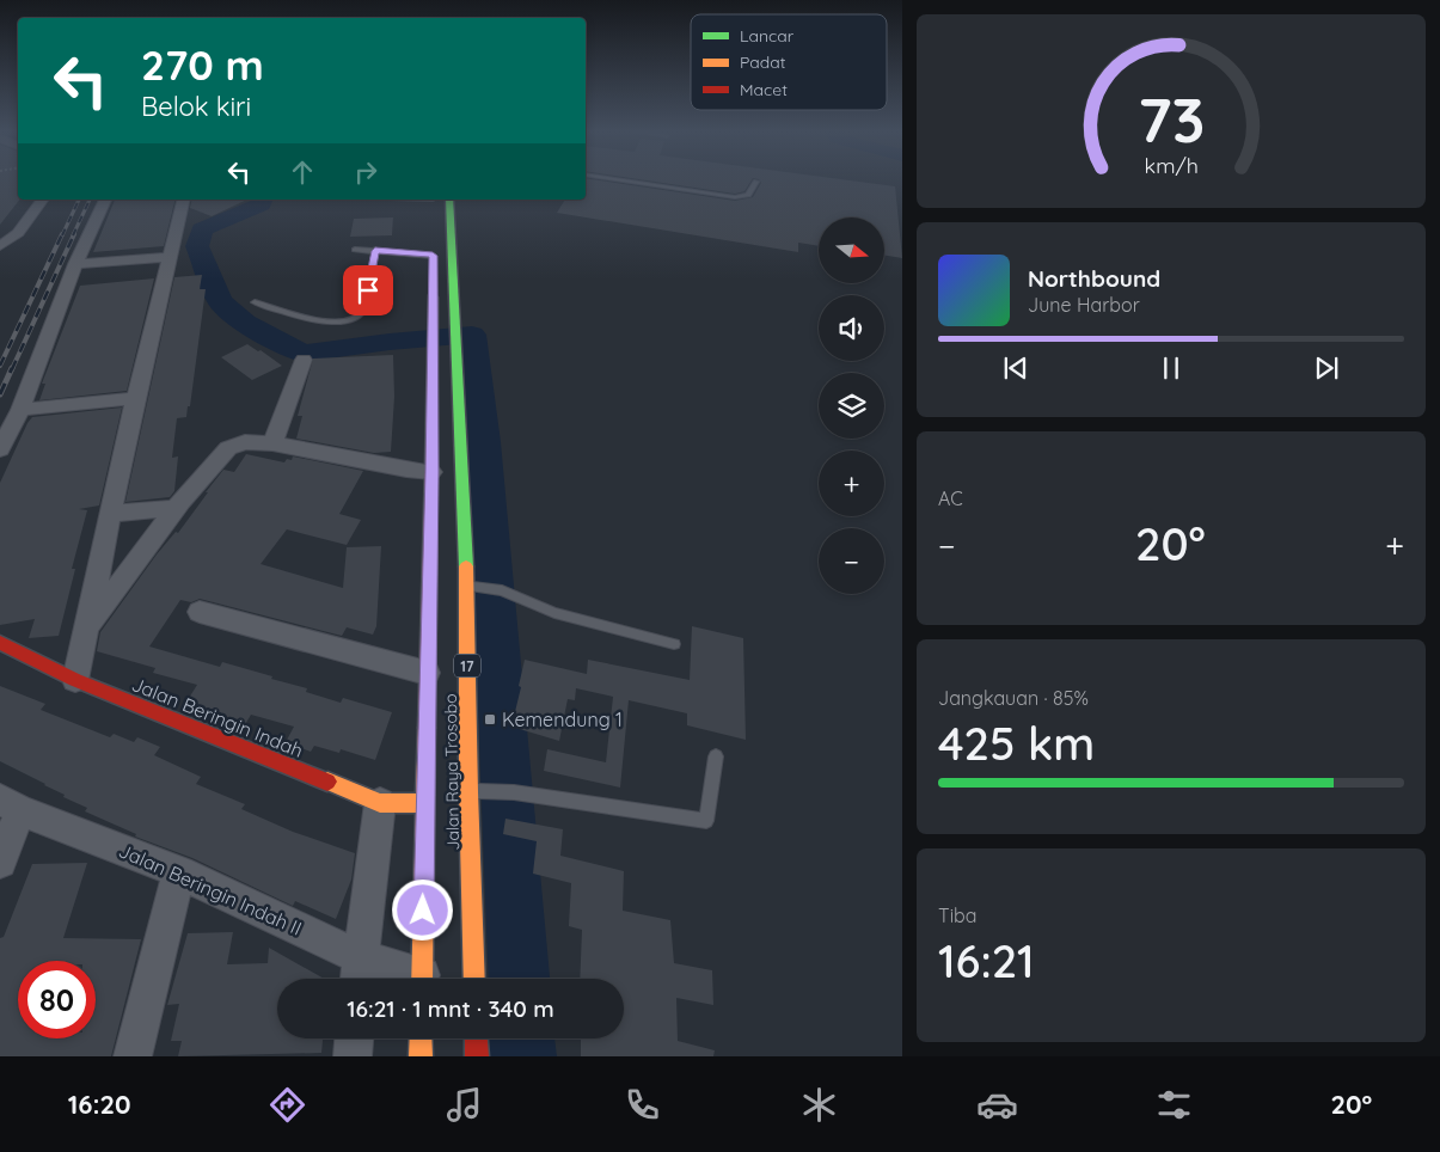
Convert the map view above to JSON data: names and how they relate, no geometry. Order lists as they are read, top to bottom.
{
  "streets": {
    "main road": ["17", "Jalan Beringin Indah", "Jalan Raya Trosobo"],
    "street": ["Jalan Beringin Indah II"]
  },
  "crossings": [
    ["Jalan Beringin Indah", "Jalan Raya Trosobo"]
  ],
  "places": {
    "transit": ["Kemendung 1"]
  },
  "legend": ["Lancar", "Padat", "Macet"],
  "north": "right",
  "page": {
    "turn": ["270 m", "Belok kiri"],
    "map_buttons": ["+", "−"],
    "song": ["Northbound", "June Harbor"],
    "tile": [
      "AC",
      ["Jangkauan · 85%", "425 km"],
      ["Tiba", "16:21"]
    ],
    "heat": ["−", "20°", "+"],
    "limit": "80",
    "trip": "16:21 · 1 mnt · 340 m",
    "tabs": ["16:20", "20°"],
    "gauge": ["73", "km/h"]
  }
}
